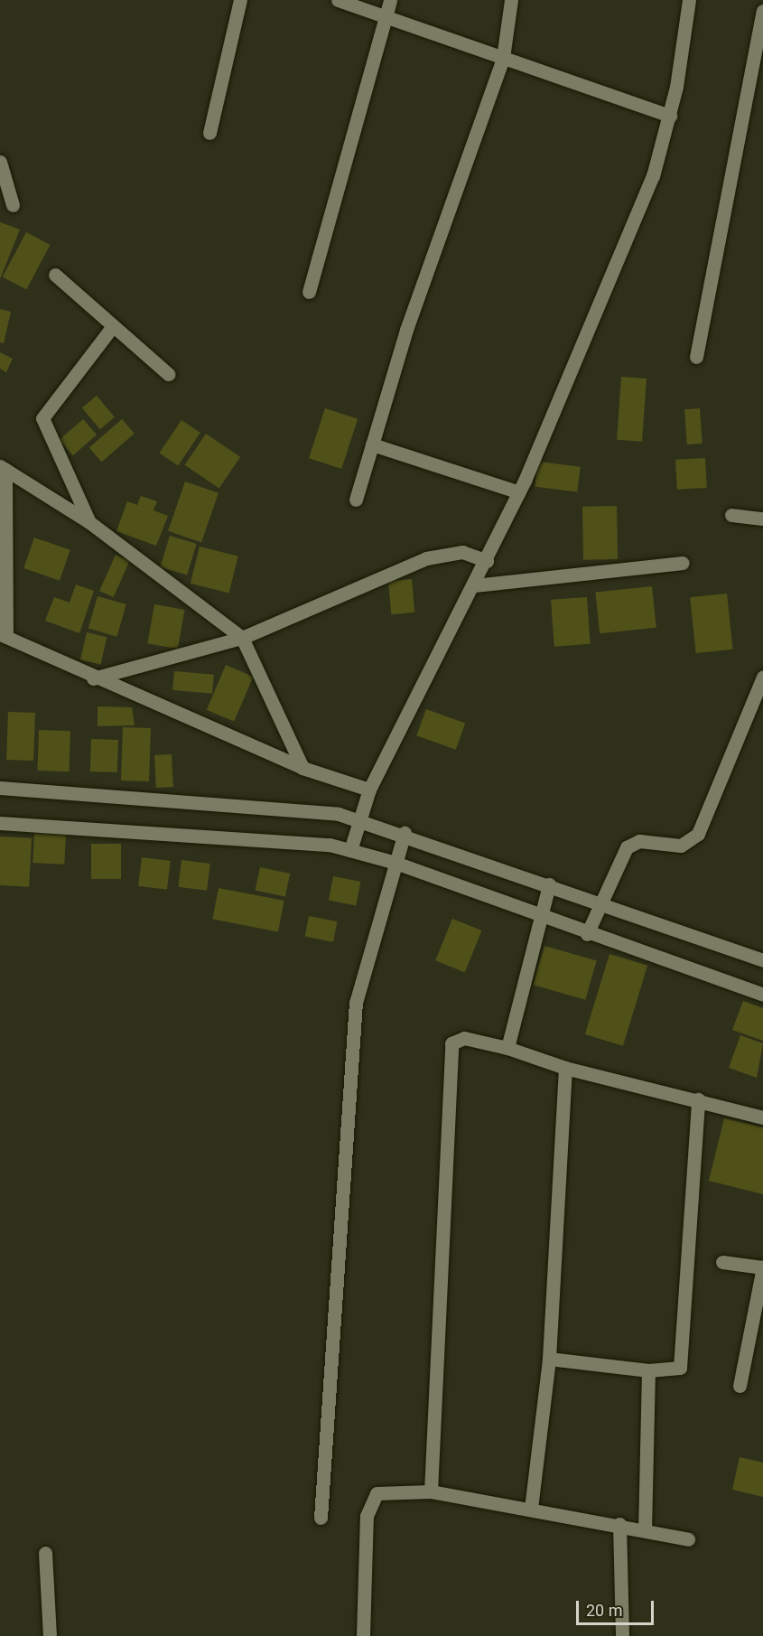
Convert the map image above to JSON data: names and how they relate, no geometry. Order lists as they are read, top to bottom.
{
  "scale_bar": "20 m"
}
